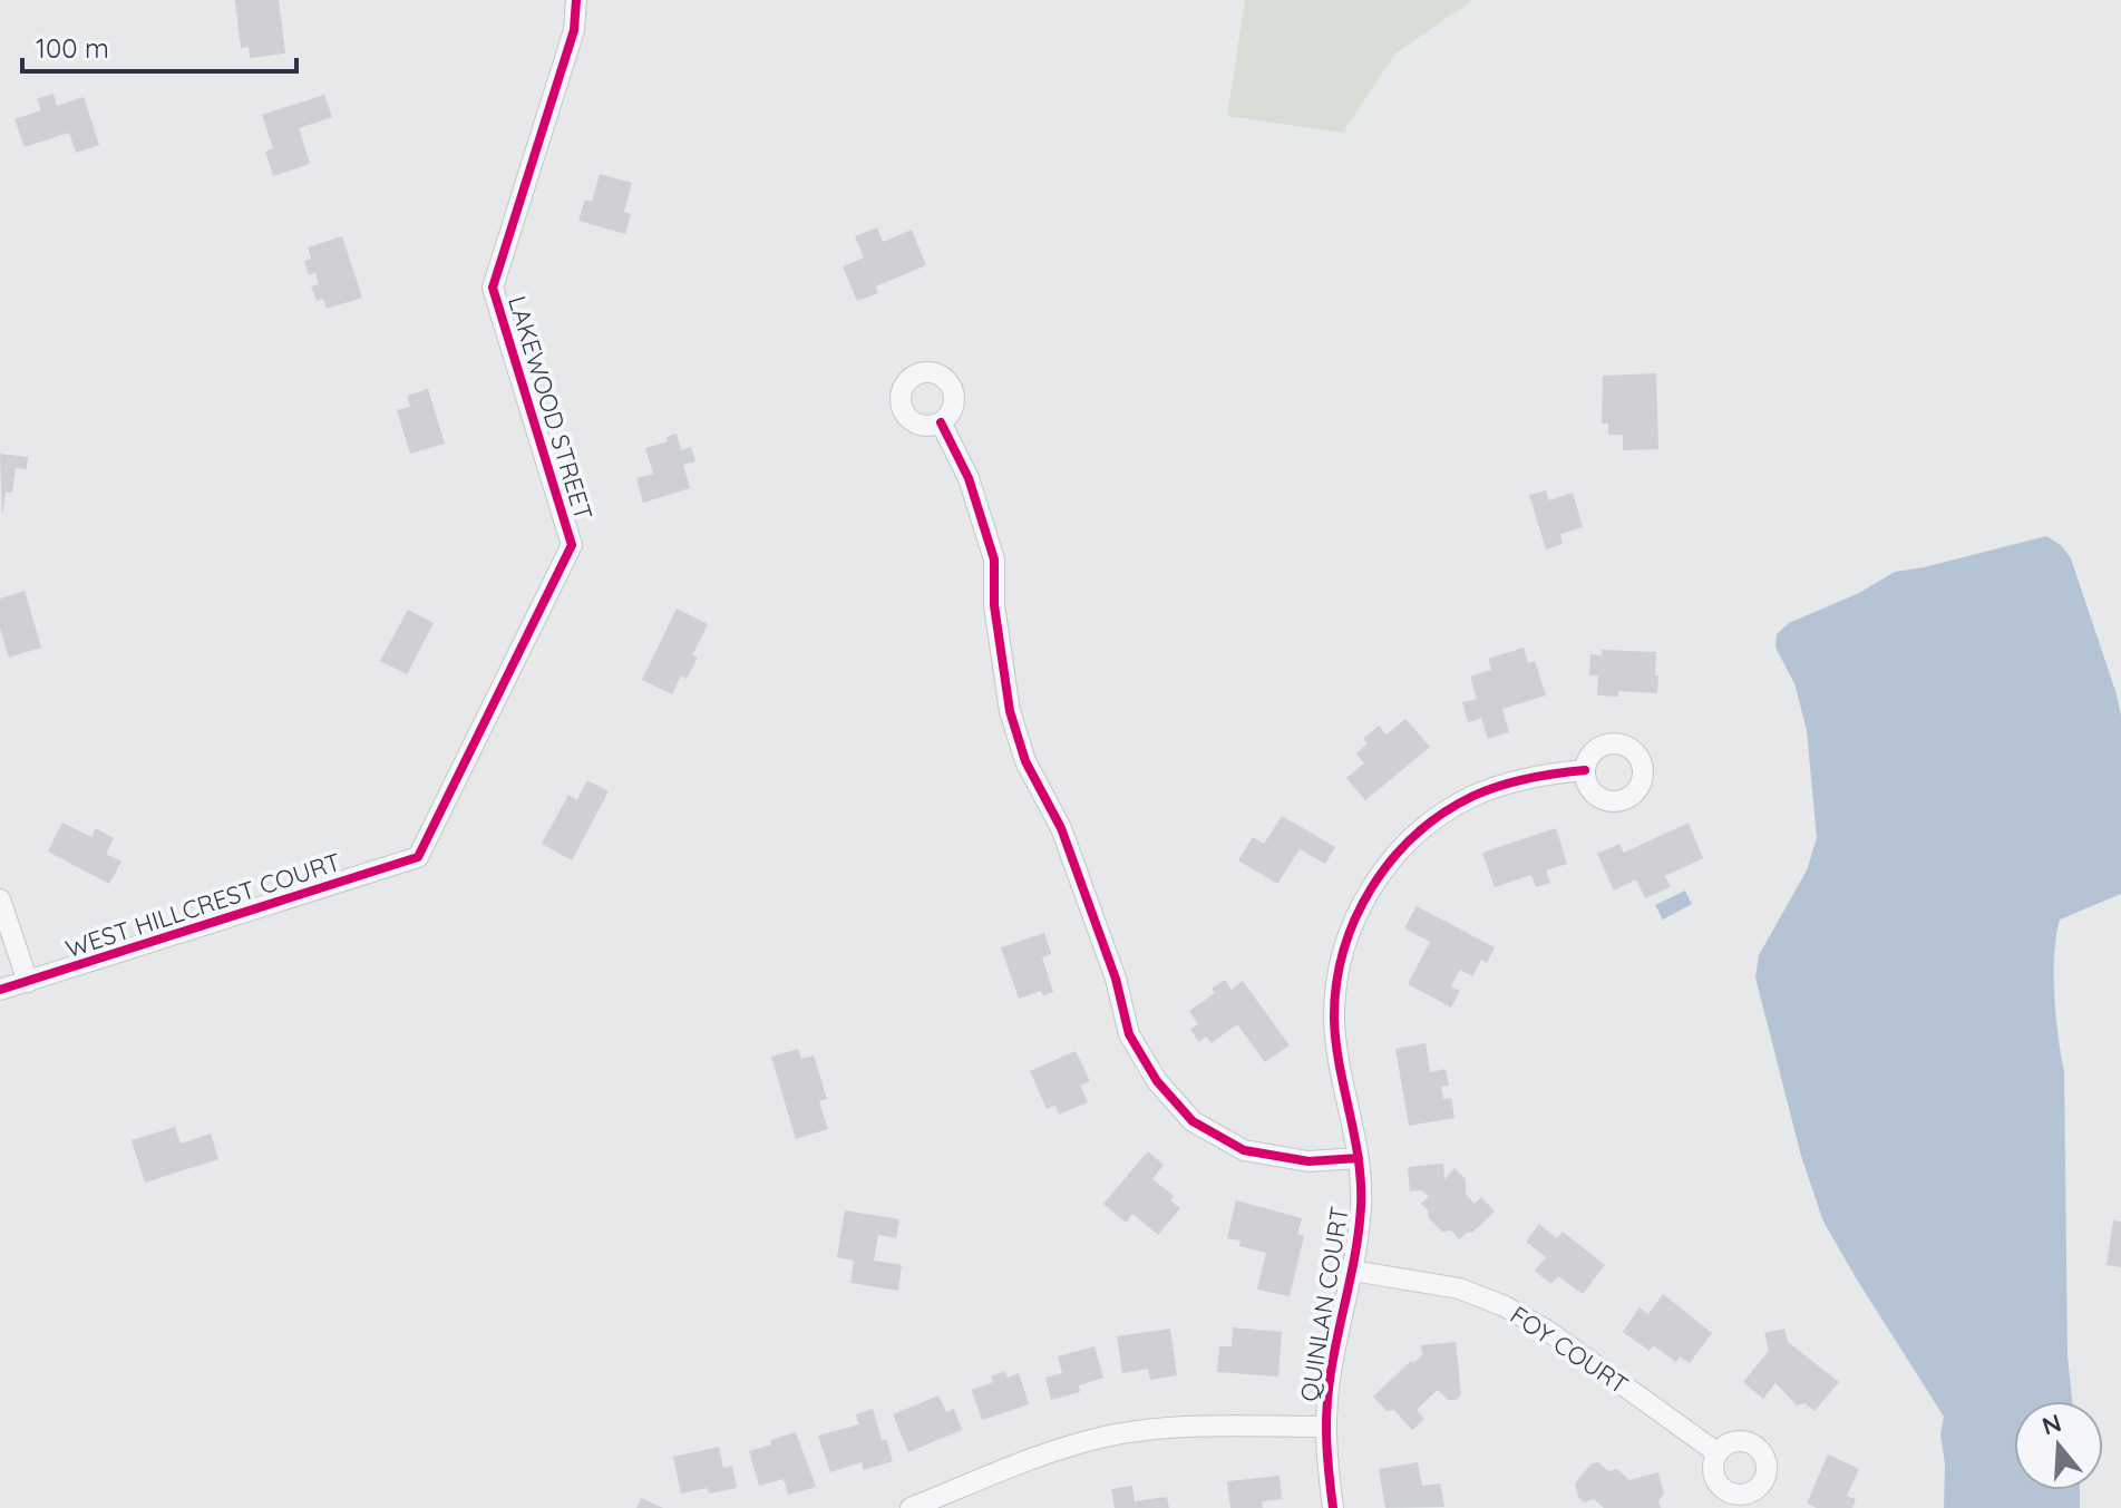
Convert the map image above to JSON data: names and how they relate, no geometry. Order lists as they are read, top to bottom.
{
  "streets": {
    "street": [
      "LAKEWOOD STREET",
      "WEST HILLCREST COURT",
      "QUINLAN COURT",
      "FOY COURT"
    ]
  },
  "crossings": [
    ["LAKEWOOD STREET", "WEST HILLCREST COURT"],
    ["QUINLAN COURT", "FOY COURT"]
  ],
  "scale_bar": "100 m",
  "north": "top"
}
